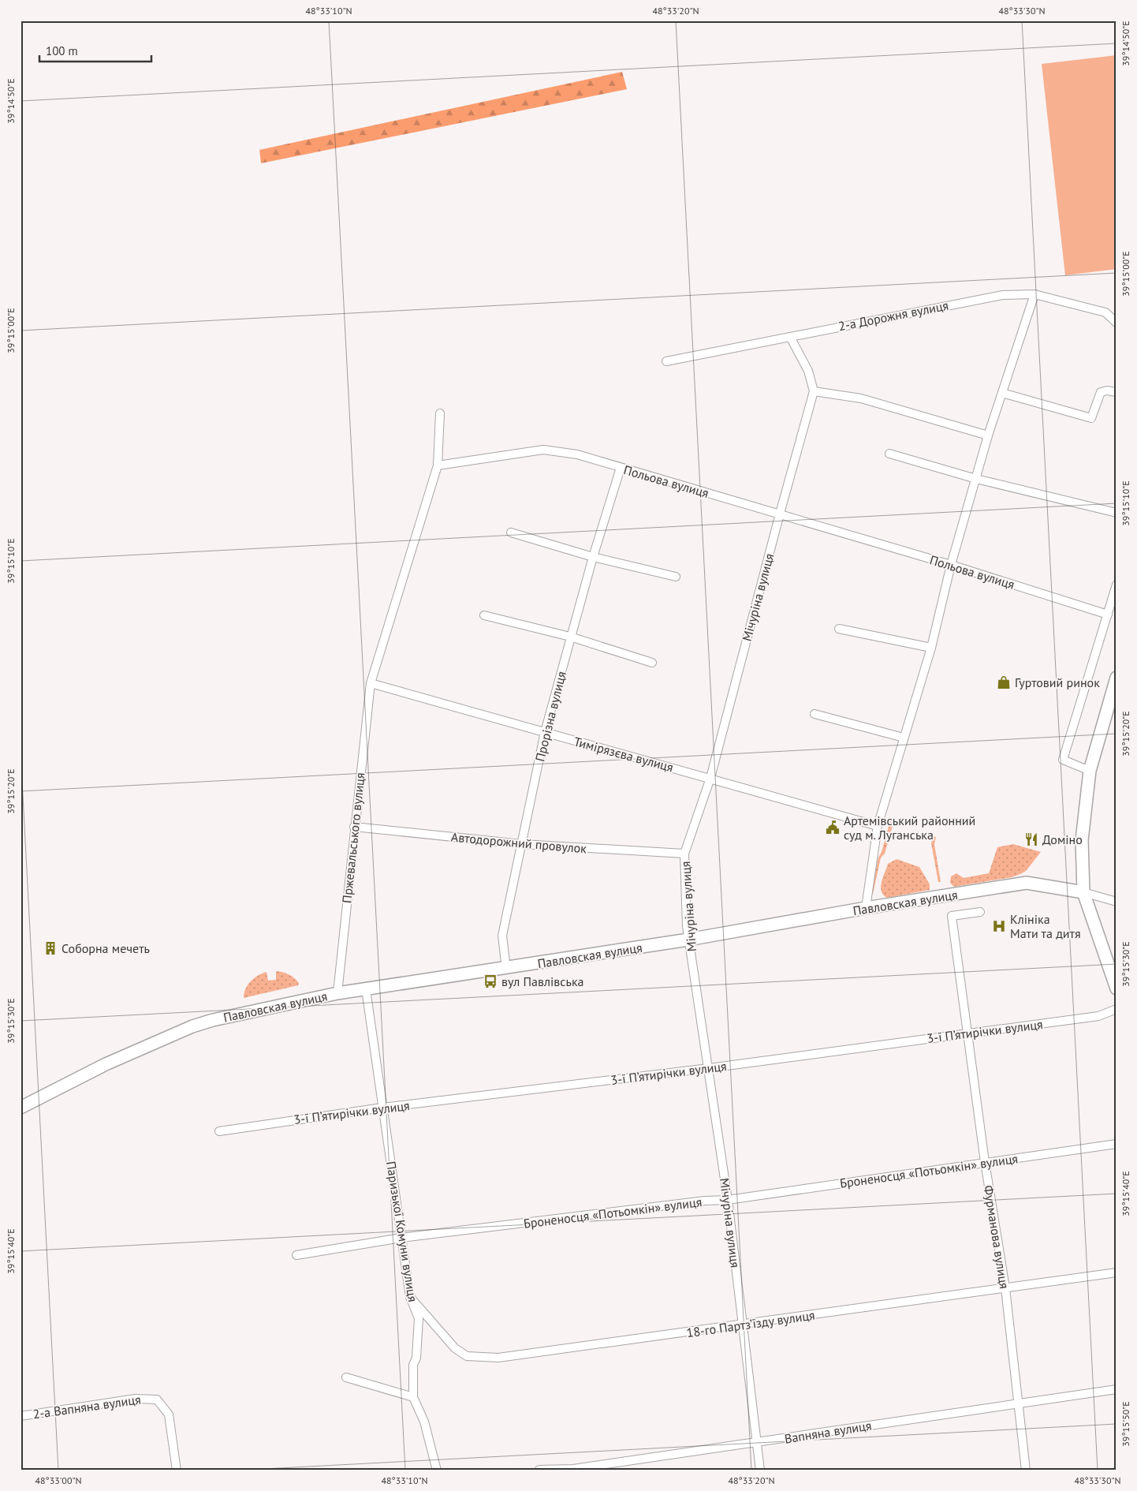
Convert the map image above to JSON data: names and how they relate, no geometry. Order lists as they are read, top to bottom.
{
  "streets": {
    "main road": ["Павловская вулиця"],
    "street": [
      "2-а Дорожня вулиця",
      "Польова вулиця",
      "Мічуріна вулиця",
      "Прорізна вулиця",
      "Тимірязєва вулиця",
      "Пржевальського вулиця",
      "Автодорожний провулок",
      "3-ї П’ятирічки вулиця",
      "Броненосця «Потьомкін» вулиця",
      "Паризької Комуни вулиця",
      "Фурманова вулиця",
      "18-го Партз’їзду вулиця",
      "2-а Вапняна вулиця",
      "Вапняна вулиця"
    ]
  },
  "crossings": [
    ["Польова вулиця", "Мічуріна вулиця"],
    ["Польова вулиця", "Прорізна вулиця"],
    ["Мічуріна вулиця", "Тимірязєва вулиця"],
    ["Мічуріна вулиця", "Автодорожний провулок"],
    ["Мічуріна вулиця", "Павловская вулиця"],
    ["Мічуріна вулиця", "3-ї П’ятирічки вулиця"],
    ["Мічуріна вулиця", "Броненосця «Потьомкін» вулиця"],
    ["Мічуріна вулиця", "18-го Партз’їзду вулиця"],
    ["Мічуріна вулиця", "Вапняна вулиця"],
    ["Прорізна вулиця", "Тимірязєва вулиця"],
    ["Прорізна вулиця", "Автодорожний провулок"],
    ["Прорізна вулиця", "Павловская вулиця"],
    ["Тимірязєва вулиця", "Пржевальського вулиця"],
    ["Пржевальського вулиця", "Автодорожний провулок"],
    ["Пржевальського вулиця", "Павловская вулиця"],
    ["Павловская вулиця", "Паризької Комуни вулиця"],
    ["3-ї П’ятирічки вулиця", "Паризької Комуни вулиця"],
    ["3-ї П’ятирічки вулиця", "Фурманова вулиця"],
    ["Броненосця «Потьомкін» вулиця", "Паризької Комуни вулиця"],
    ["Броненосця «Потьомкін» вулиця", "Фурманова вулиця"],
    ["Паризької Комуни вулиця", "18-го Партз’їзду вулиця"],
    ["Фурманова вулиця", "18-го Партз’їзду вулиця"],
    ["Фурманова вулиця", "Вапняна вулиця"]
  ],
  "places": {
    "shop": ["Гуртовий ринок"],
    "public building": ["Артемівський районний суд м. Луганська"],
    "restaurant": ["Доміно"],
    "hospital": ["Клініка Мати та дитя"],
    "building": ["Соборна мечеть"],
    "bus stop": ["вул Павлівська"]
  },
  "scale_bar": "100 m",
  "coordinates": [
    "48°33'10\"N",
    "48°33'20\"N",
    "48°33'30\"N",
    "39°14'50\"E",
    "39°15'00\"E",
    "39°15'10\"E",
    "39°15'20\"E",
    "39°15'30\"E",
    "39°15'40\"E",
    "39°15'50\"E",
    "48°33'00\"N"
  ]
}
